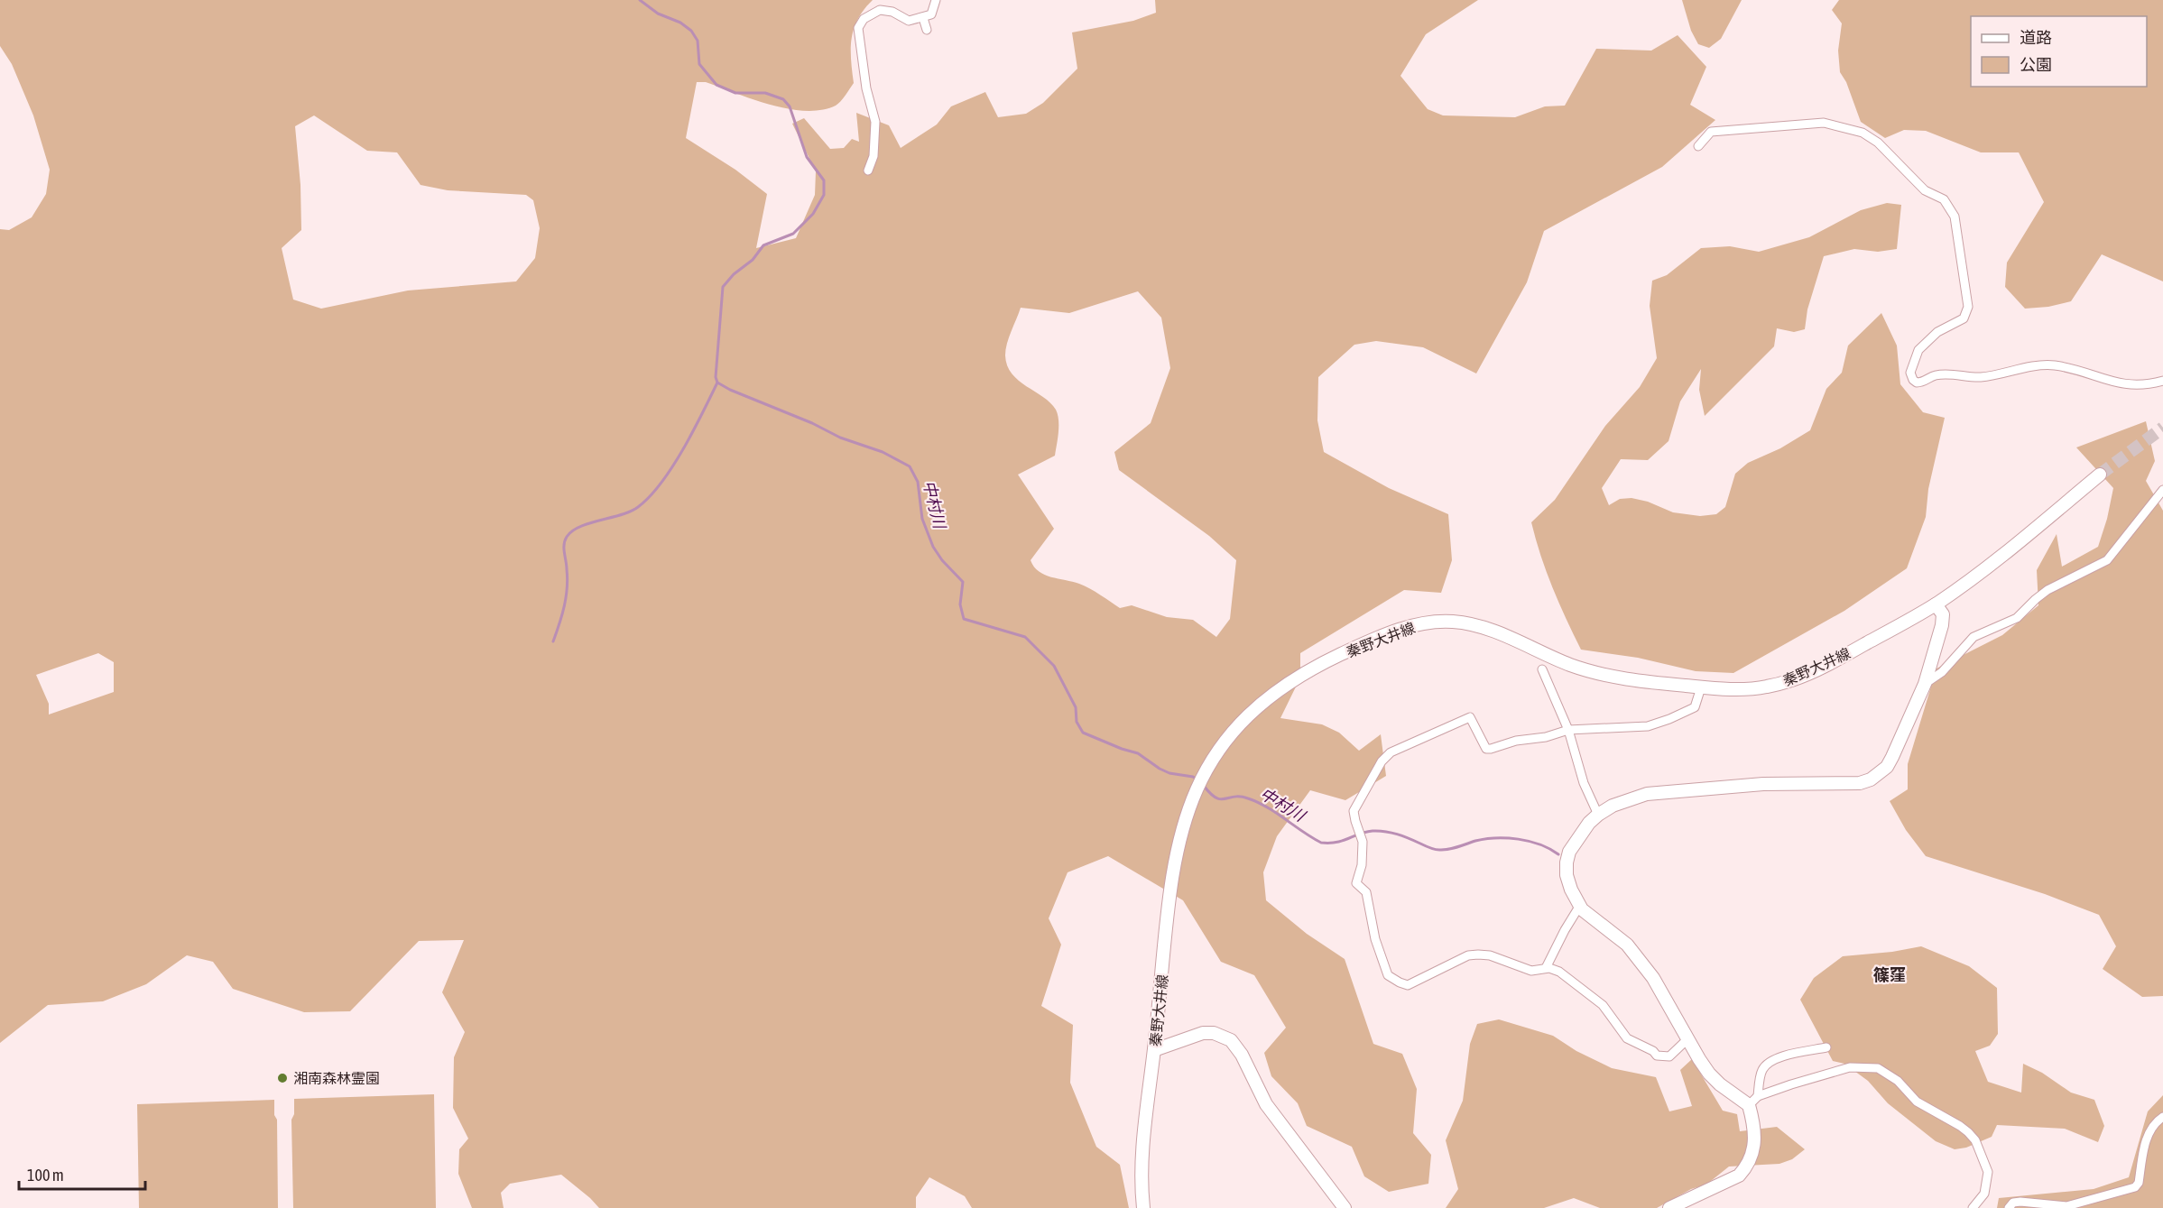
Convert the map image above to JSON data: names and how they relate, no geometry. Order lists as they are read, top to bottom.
{
  "streets": {
    "main road": ["秦野大井線"]
  },
  "districts": ["篠窪"],
  "water": ["中村川"],
  "places": ["湘南森林霊園"],
  "legend": ["道路", "公園"],
  "scale_bar": "100 m"
}
